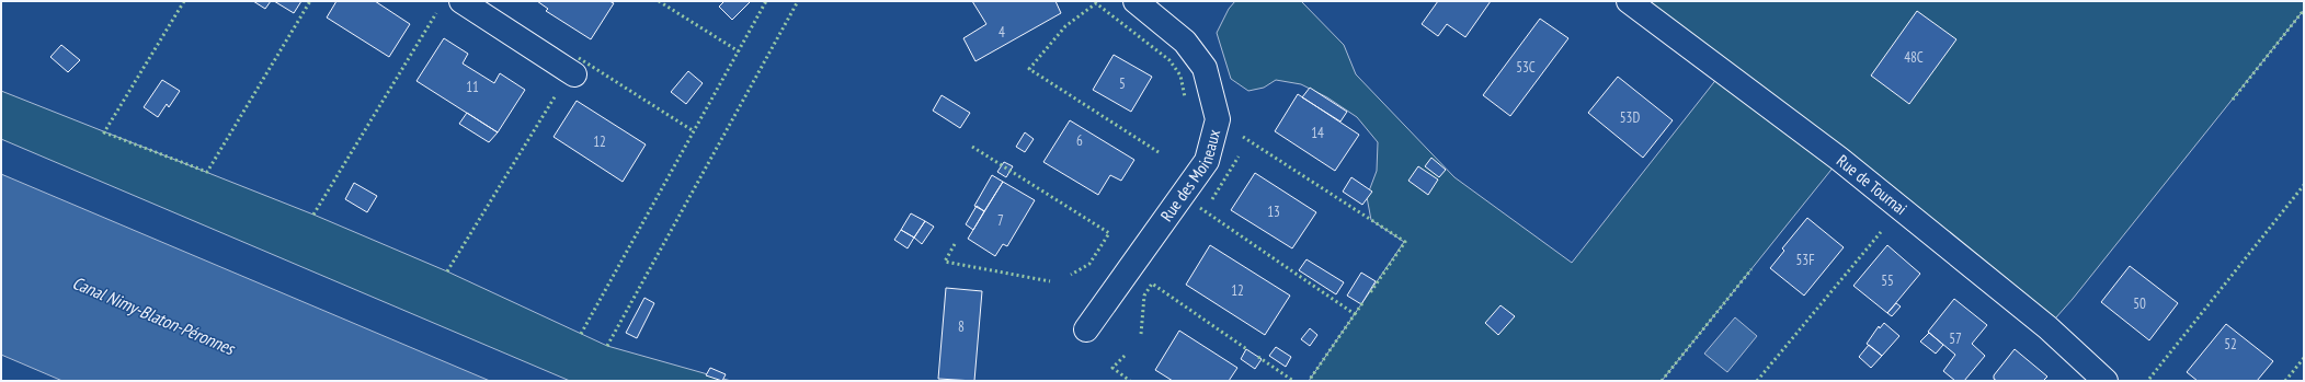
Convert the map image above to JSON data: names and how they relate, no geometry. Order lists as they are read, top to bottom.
{
  "streets": {
    "street": ["Rue des Moineaux", "Rue de Tournai"]
  },
  "water": ["Canal Nimy-Blaton-Péronnes"],
  "house_numbers": [
    "4",
    "48C",
    "53C",
    "5",
    "11",
    "53D",
    "14",
    "6",
    "12",
    "13",
    "7",
    "53F",
    "55",
    "12",
    "50",
    "8",
    "57",
    "52"
  ]
}
